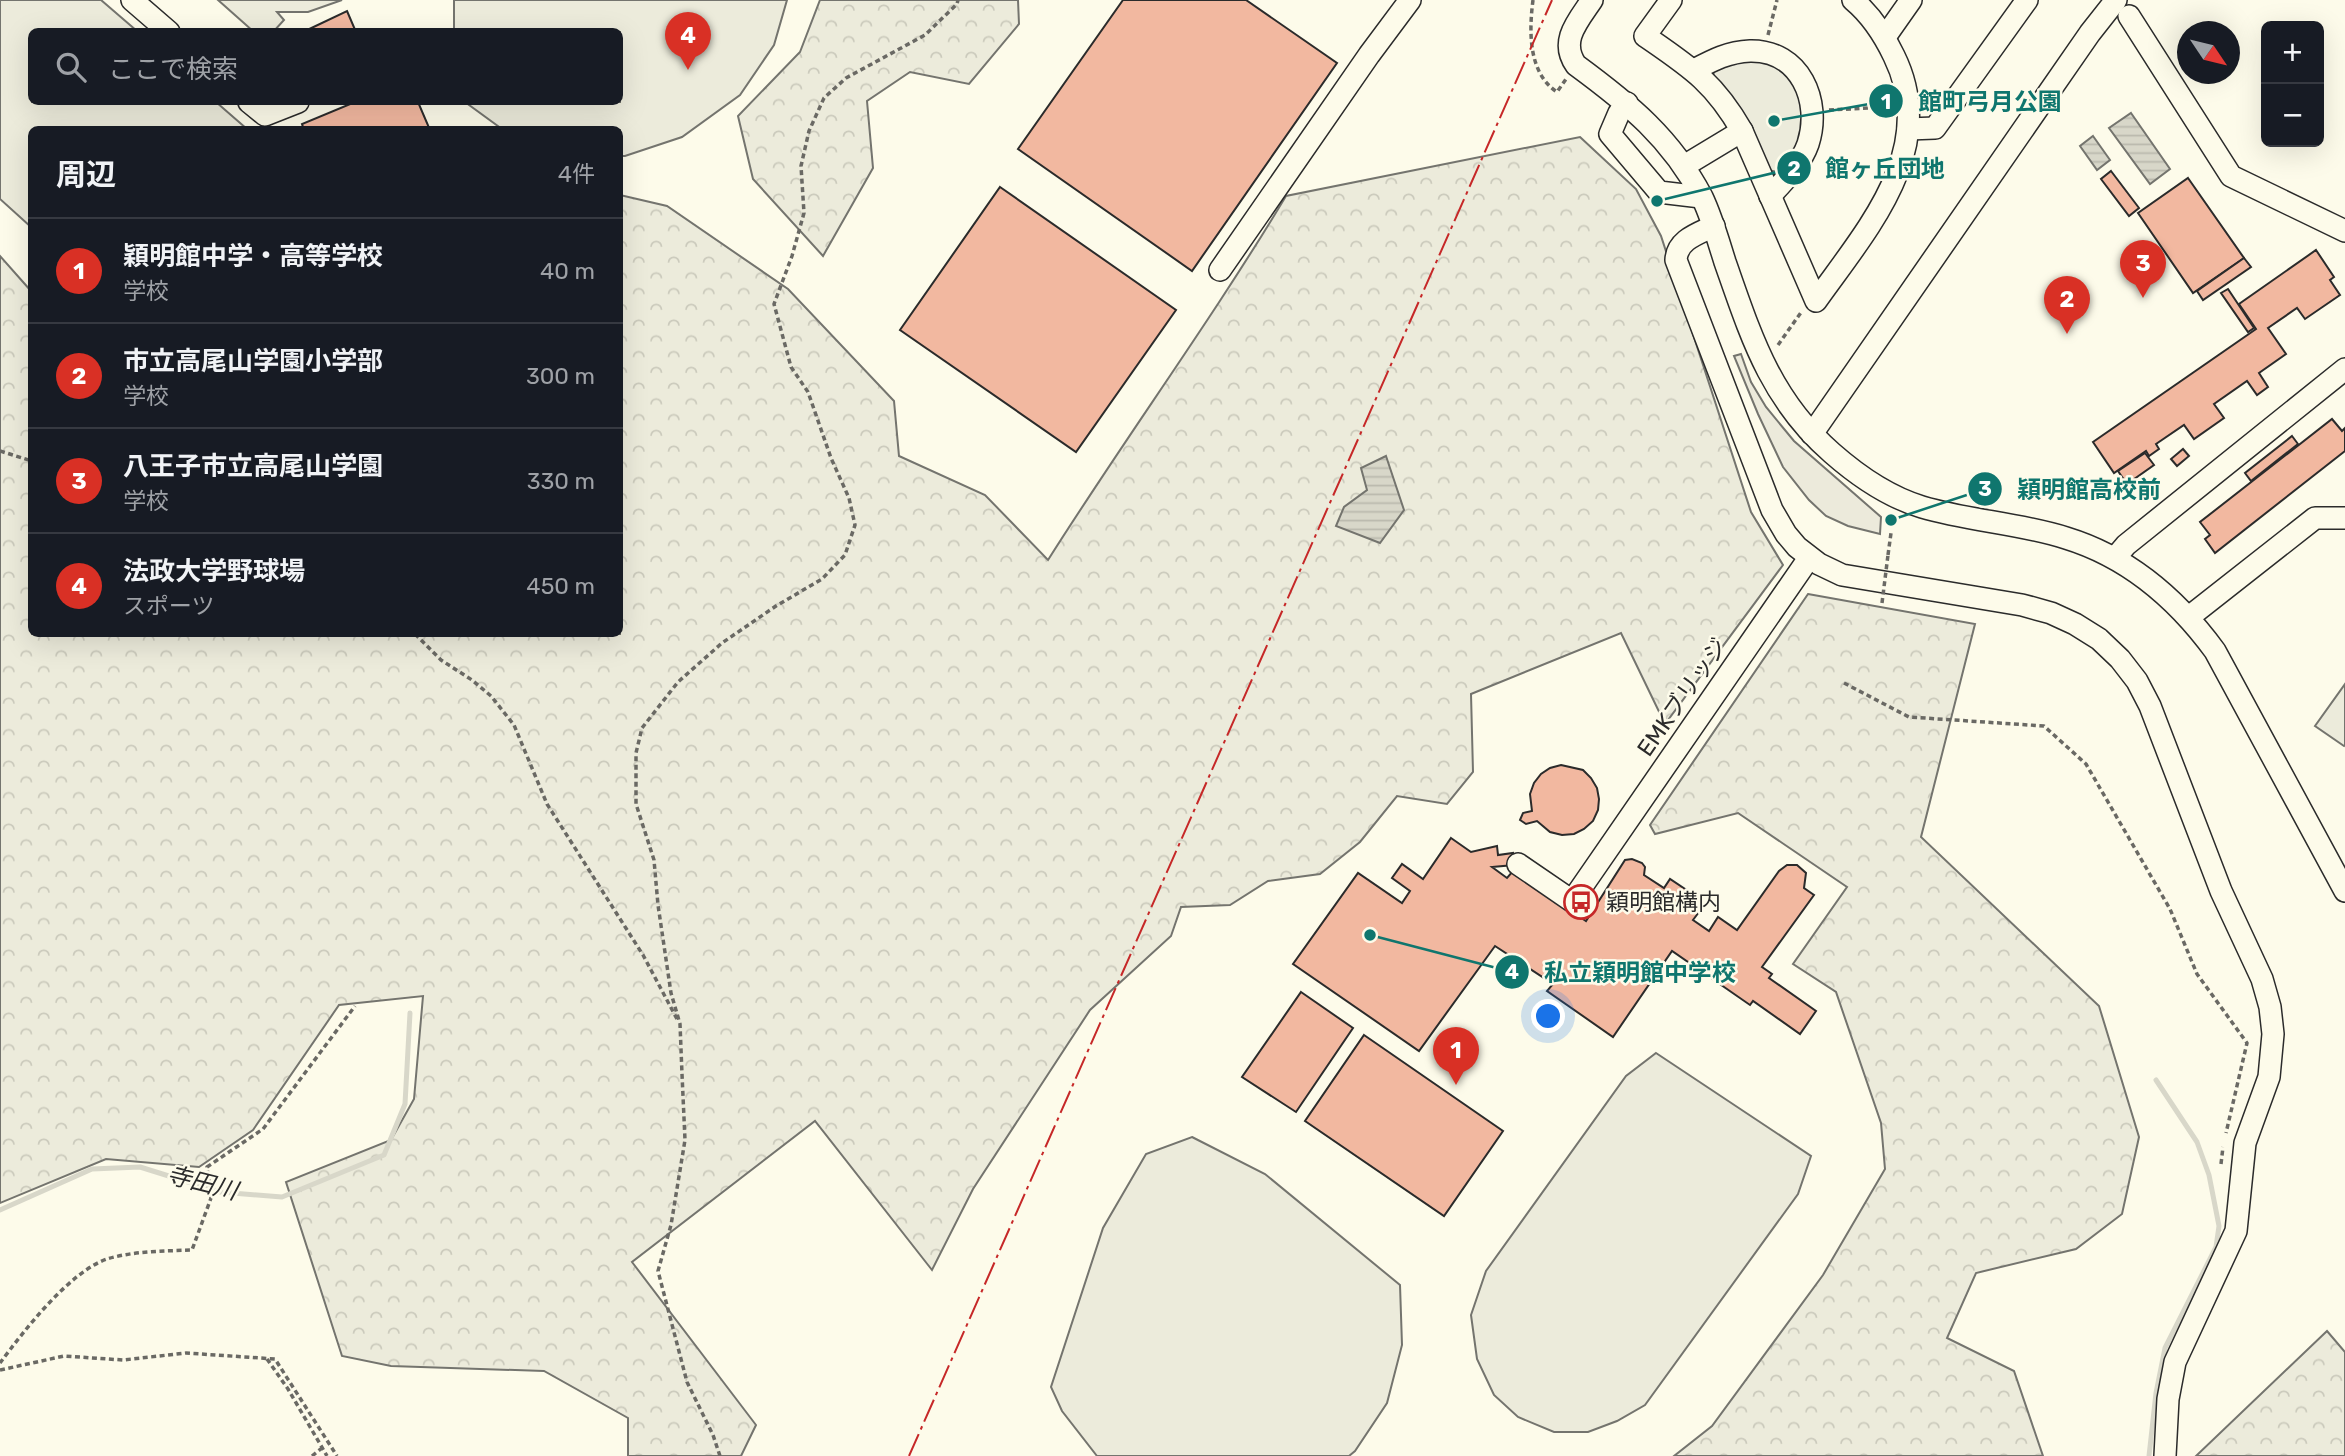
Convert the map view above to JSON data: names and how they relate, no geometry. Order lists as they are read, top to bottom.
{
  "streets": {
    "street": ["EMKブリッジ"]
  },
  "water": ["寺田川"],
  "places": {
    "other": [
      "館町弓月公園",
      "館ヶ丘団地",
      "穎明館高校前",
      "私立穎明館中学校"
    ],
    "bus stop": ["穎明館構内"]
  },
  "north": "bottom right",
  "page": {
    "pins": [
      "4",
      "3",
      "2",
      "1"
    ],
    "map_buttons": ["+", "−"],
    "search": "ここで検索",
    "heading": ["周辺", "4件"],
    "list": [
      {
        "mark": "1",
        "name": "穎明館中学・高等学校",
        "note": "学校",
        "value": "40 m"
      },
      {
        "mark": "2",
        "name": "市立高尾山学園小学部",
        "note": "学校",
        "value": "300 m"
      },
      {
        "mark": "3",
        "name": "八王子市立高尾山学園",
        "note": "学校",
        "value": "330 m"
      },
      {
        "mark": "4",
        "name": "法政大学野球場",
        "note": "スポーツ",
        "value": "450 m"
      }
    ]
  }
}
